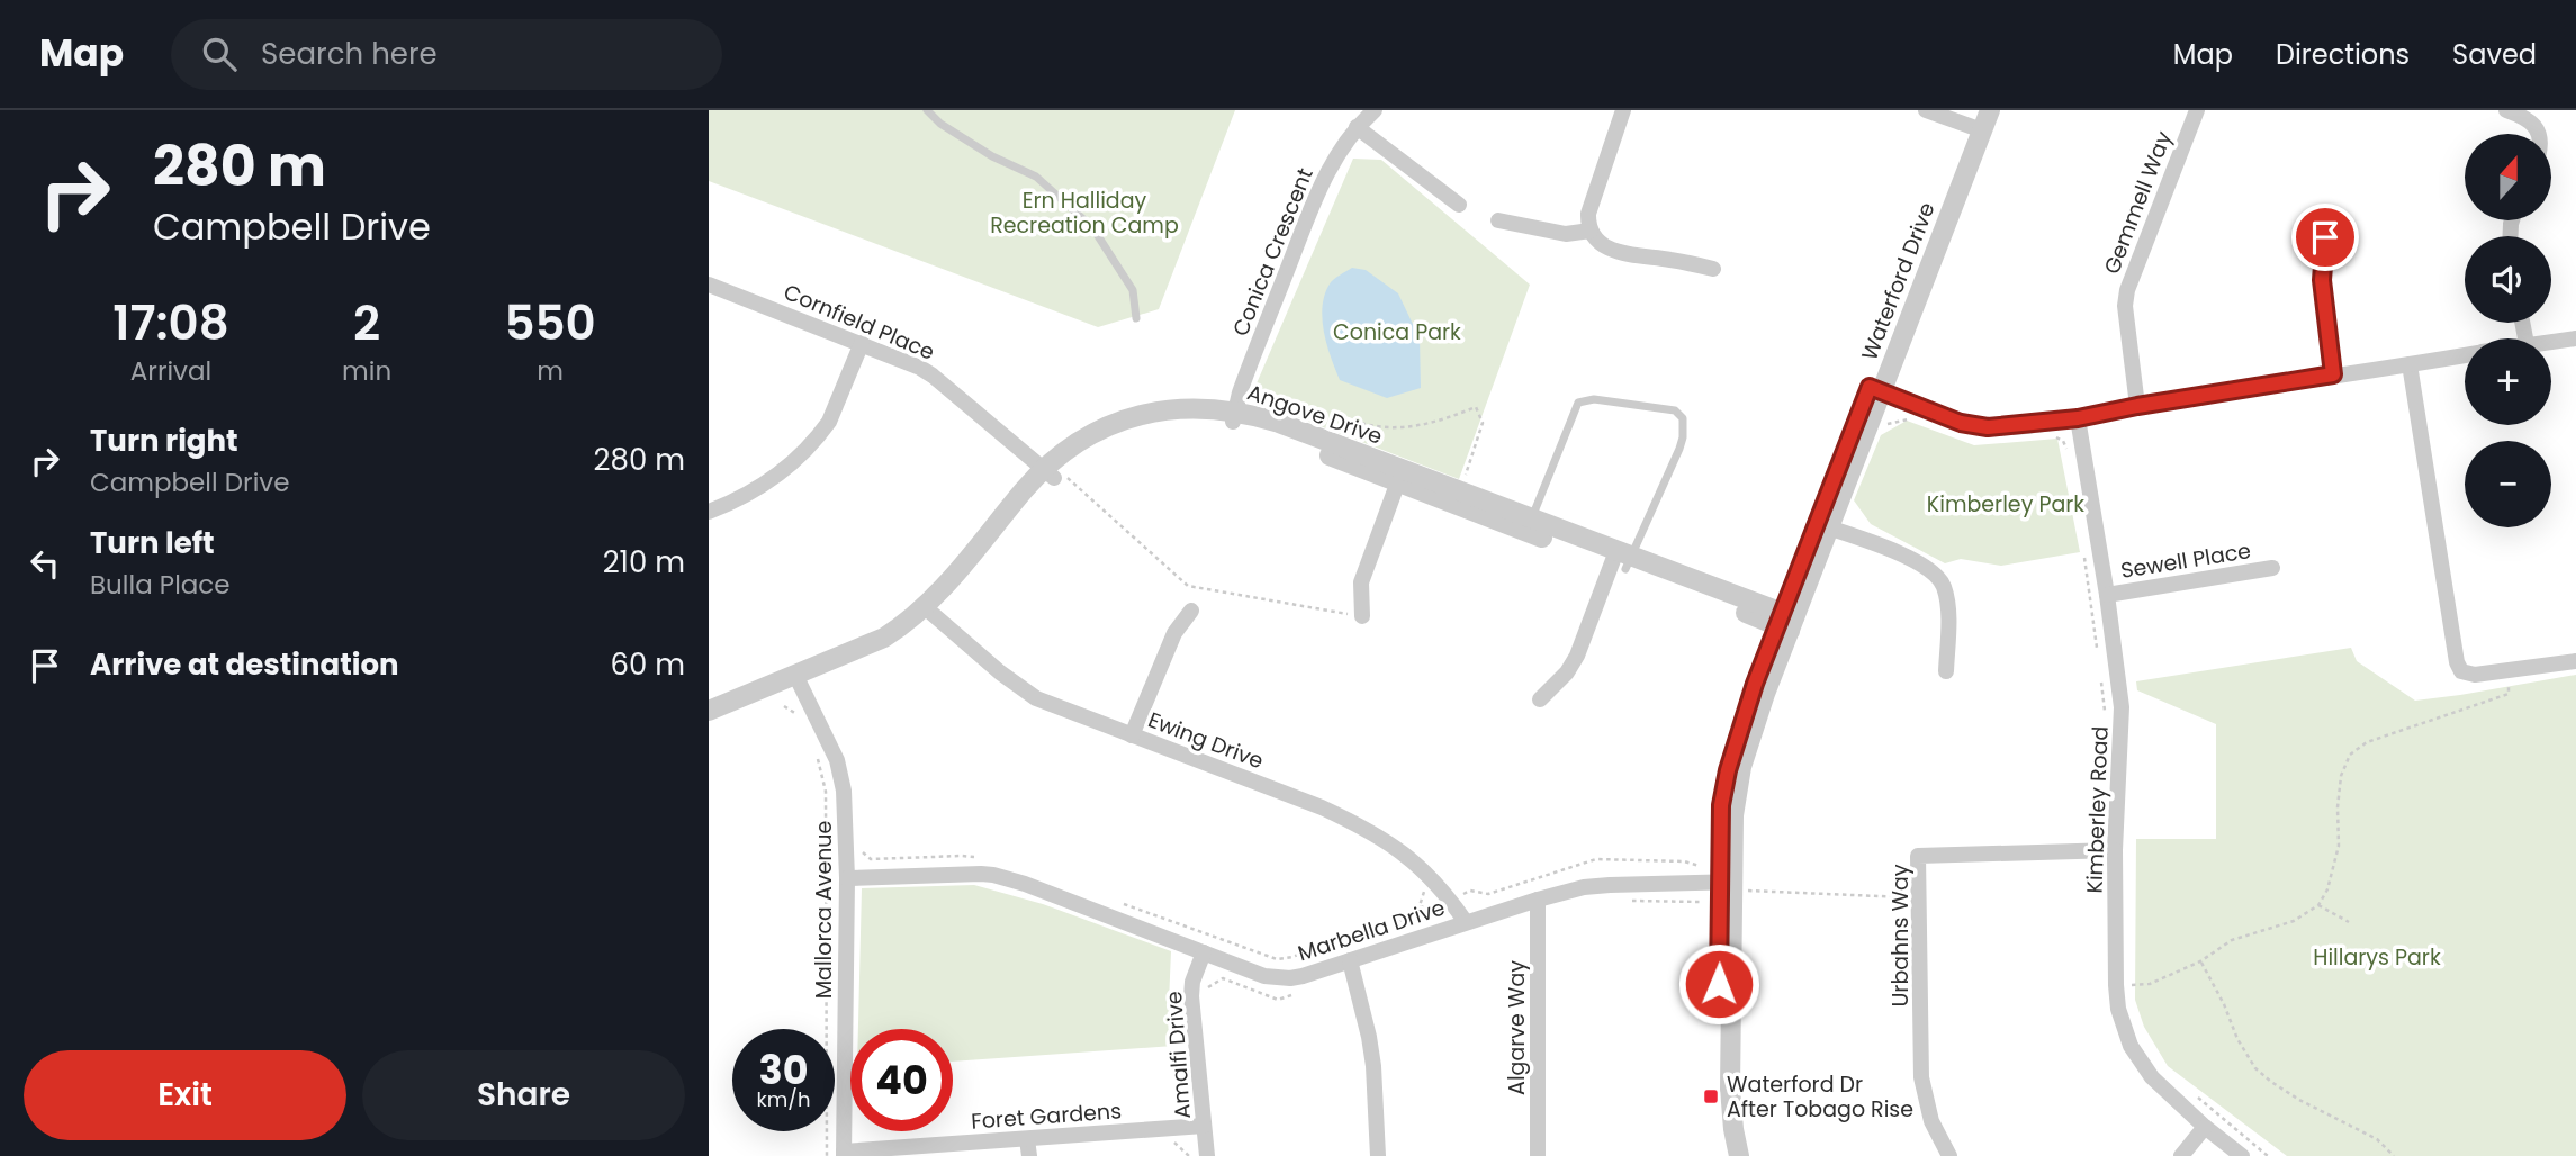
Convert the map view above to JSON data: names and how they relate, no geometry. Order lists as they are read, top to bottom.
{
  "streets": {
    "street": [
      "Gemmell Way",
      "Conica Crescent",
      "Waterford Drive",
      "Cornfield Place",
      "Angove Drive",
      "Sewell Place",
      "Ewing Drive",
      "Kimberley Road",
      "Mallorca Avenue",
      "Marbella Drive",
      "Urbahns Way",
      "Algarve Way",
      "Amalfi Drive",
      "Foret Gardens"
    ]
  },
  "crossings": [
    ["Conica Crescent", "Angove Drive"],
    ["Waterford Drive", "Angove Drive"],
    ["Waterford Drive", "Marbella Drive"],
    ["Cornfield Place", "Angove Drive"],
    ["Angove Drive", "Ewing Drive"],
    ["Angove Drive", "Mallorca Avenue"],
    ["Sewell Place", "Kimberley Road"],
    ["Ewing Drive", "Marbella Drive"],
    ["Kimberley Road", "Urbahns Way"],
    ["Mallorca Avenue", "Marbella Drive"],
    ["Mallorca Avenue", "Foret Gardens"],
    ["Marbella Drive", "Algarve Way"],
    ["Marbella Drive", "Amalfi Drive"],
    ["Amalfi Drive", "Foret Gardens"]
  ],
  "parks": [
    "Ern Halliday Recreation Camp",
    "Conica Park",
    "Kimberley Park",
    "Hillarys Park"
  ],
  "places": {
    "transit": ["Waterford Dr After Tobago Rise"]
  },
  "north": "top",
  "page": {
    "header": "Map",
    "search": "Search here",
    "nav": ["Map", "Directions", "Saved"],
    "turn": ["280 m", "Campbell Drive"],
    "map_buttons": ["+", "−"],
    "eta": [
      "17:08",
      "Arrival",
      "2",
      "min",
      "550",
      "m"
    ],
    "list": [
      {
        "name": "Turn right",
        "note": "Campbell Drive",
        "value": "280 m"
      },
      {
        "name": "Turn left",
        "note": "Bulla Place",
        "value": "210 m"
      },
      {
        "name": "Arrive at destination",
        "value": "60 m"
      }
    ],
    "speed": "30 km/h",
    "limit": "40",
    "buttons": ["Exit", "Share"]
  }
}
